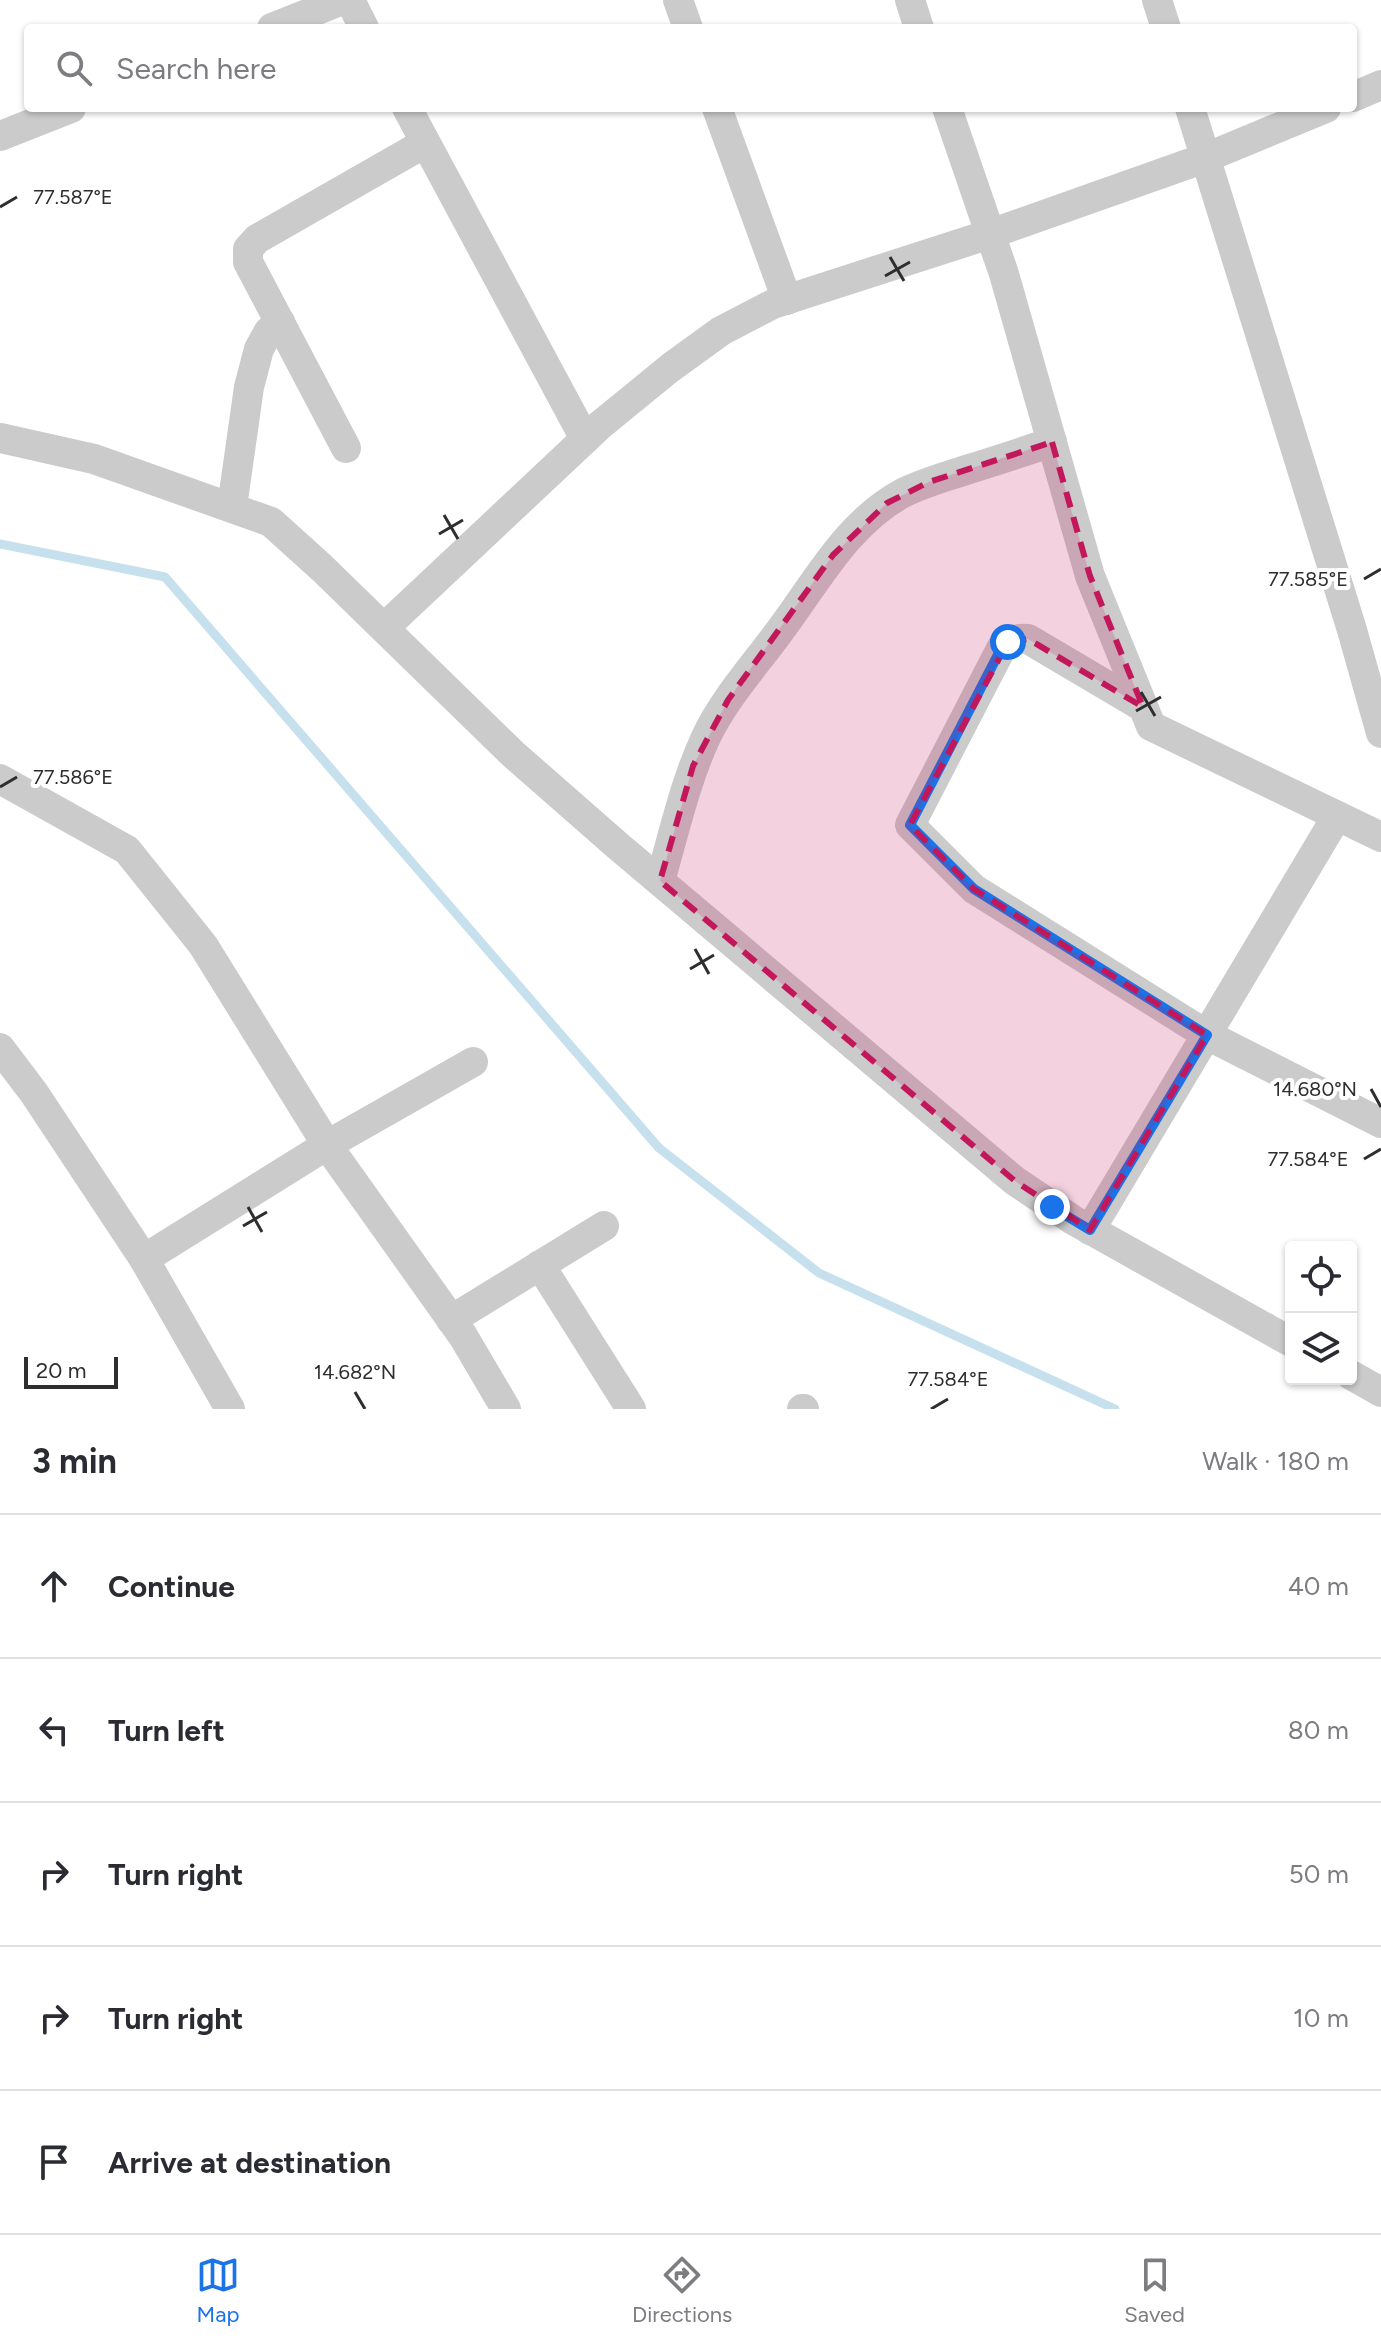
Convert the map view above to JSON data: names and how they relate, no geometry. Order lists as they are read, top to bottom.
{
  "scale_bar": "20 m",
  "page": {
    "search": "Search here",
    "scale": "20 m",
    "heading": ["3 min", "Walk · 180 m"],
    "list": [
      ["Continue", "40 m"],
      ["Turn left", "80 m"],
      ["Turn right", "50 m"],
      ["Turn right", "10 m"],
      "Arrive at destination"
    ],
    "nav": ["Map", "Directions", "Saved"]
  },
  "coordinates": [
    "77.587°E",
    "77.585°E",
    "77.586°E",
    "14.680°N",
    "77.584°E",
    "14.682°N"
  ]
}
